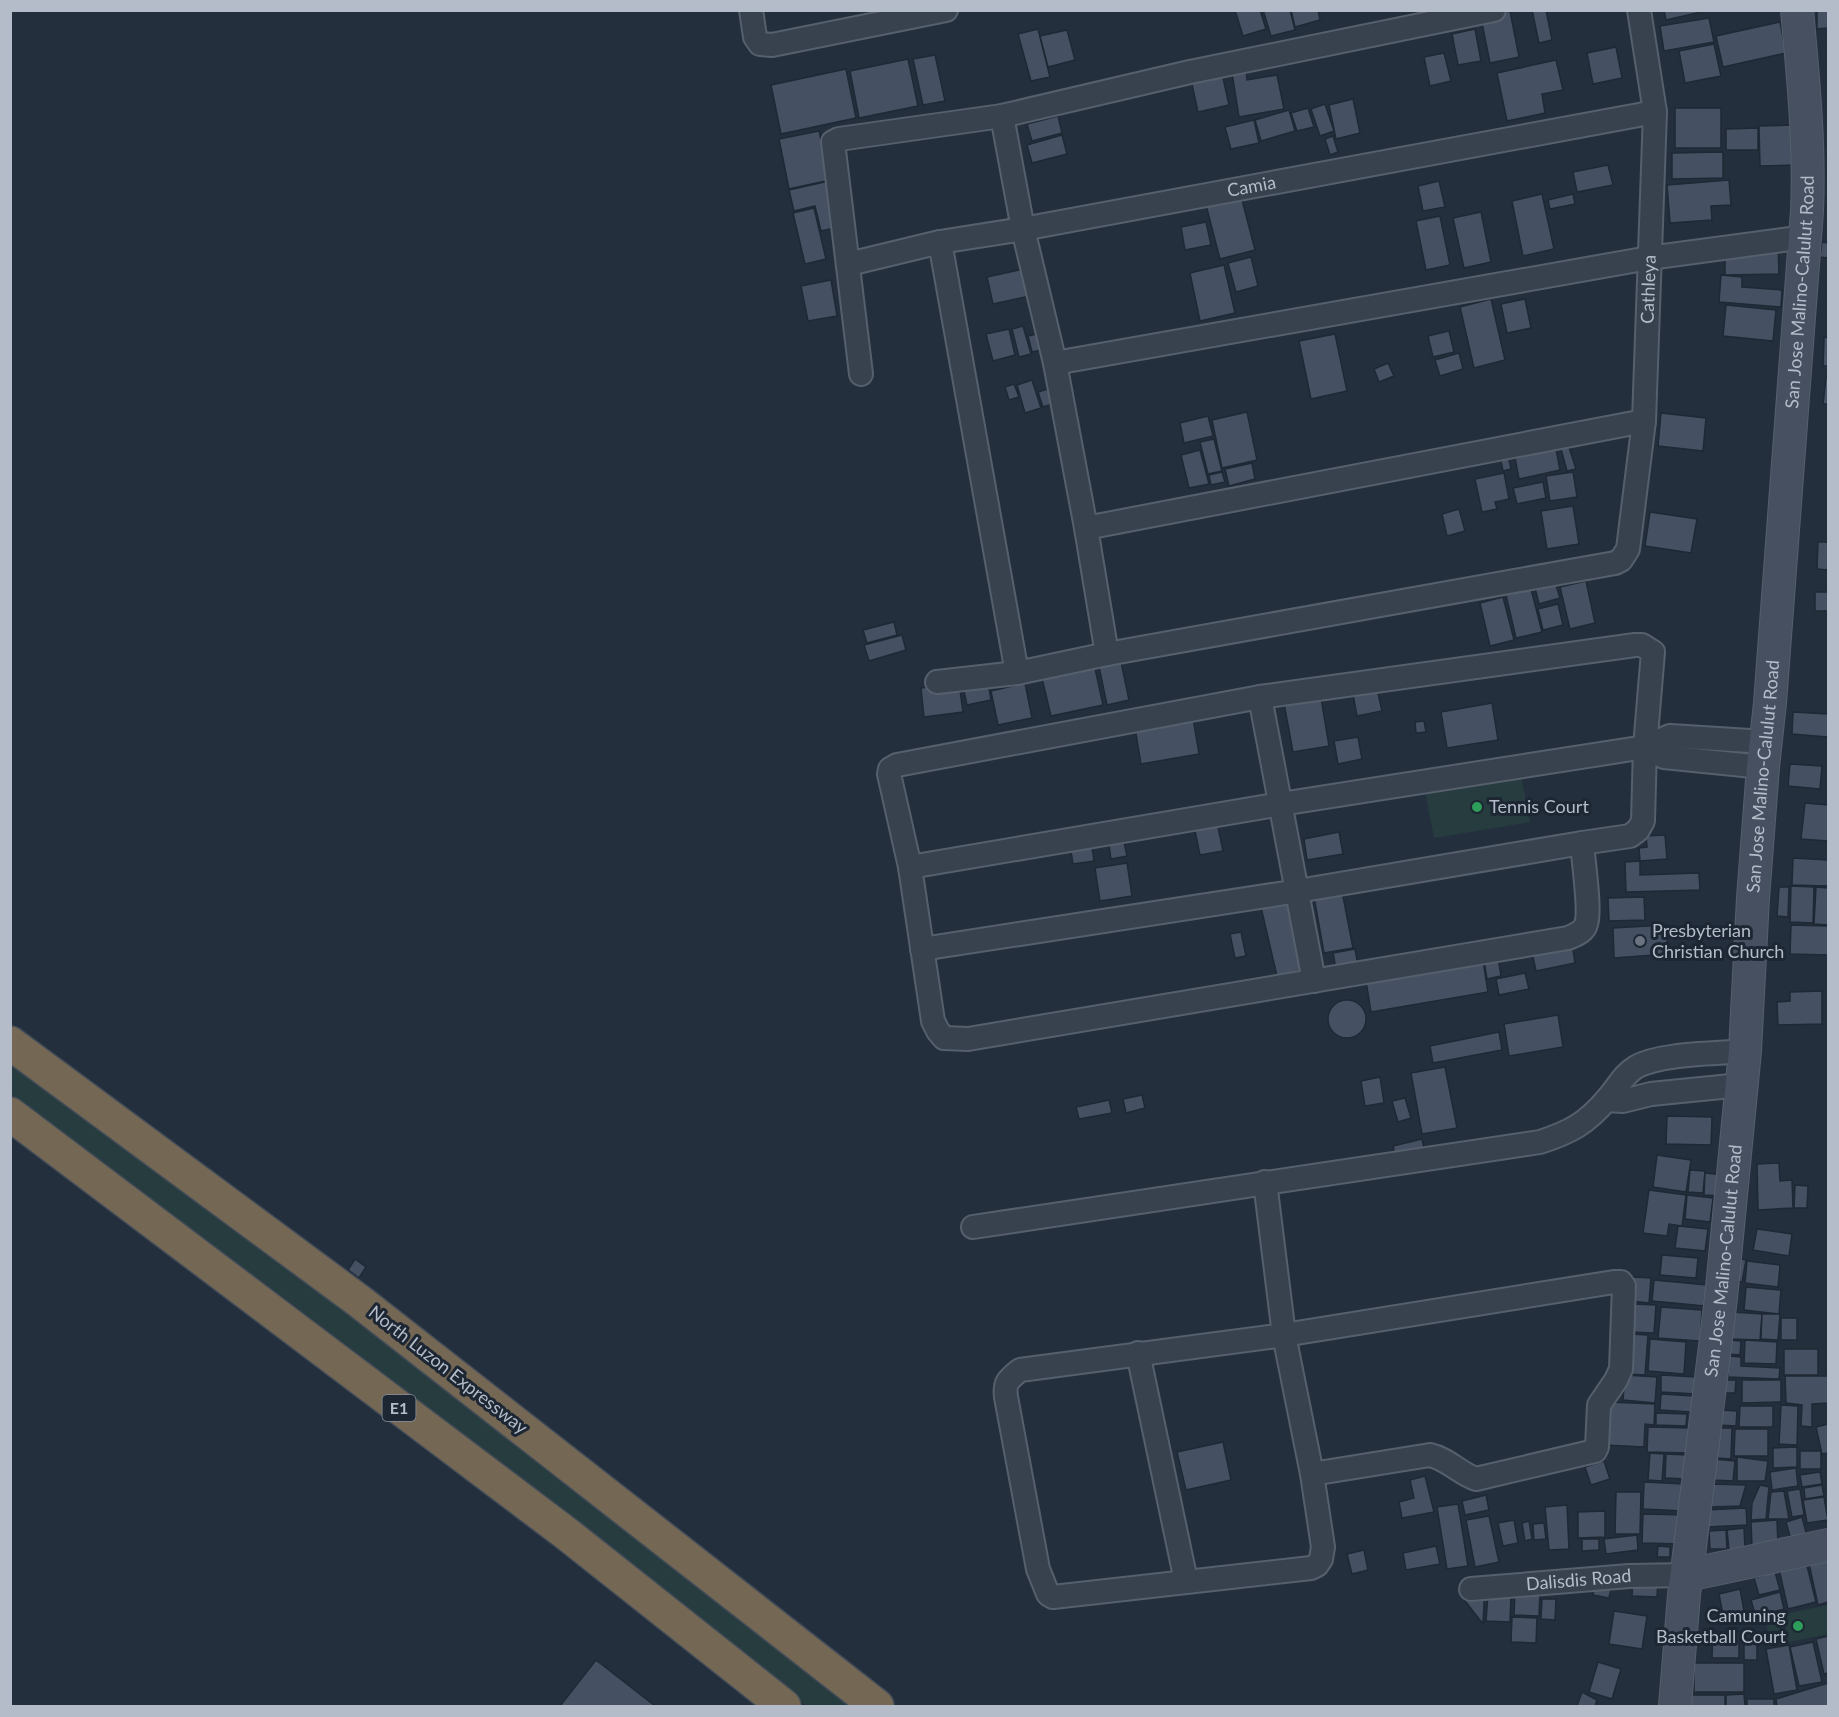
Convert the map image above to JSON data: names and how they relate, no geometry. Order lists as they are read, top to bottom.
{
  "streets": {
    "highway": ["North Luzon Expressway", "E1"],
    "main road": ["San Jose Malino-Calulut Road"],
    "street": ["Camia", "Cathleya", "Dalisdis Road"]
  },
  "crossings": [
    ["Camia", "Cathleya"],
    ["San Jose Malino-Calulut Road", "Dalisdis Road"]
  ],
  "places": ["Tennis Court", "Presbyterian Christian Church", "Camuning Basketball Court"]
}
